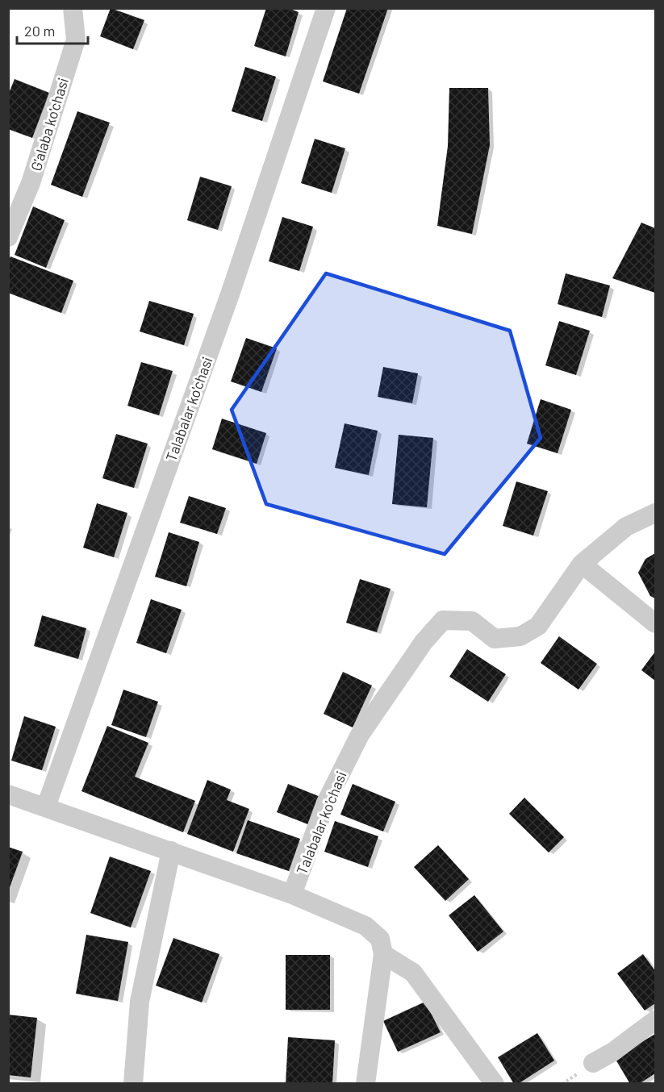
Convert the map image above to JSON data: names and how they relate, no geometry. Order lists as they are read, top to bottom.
{
  "streets": {
    "street": ["G'alaba ko'chasi", "Talabalar ko'chasi"]
  },
  "scale_bar": "20 m"
}
